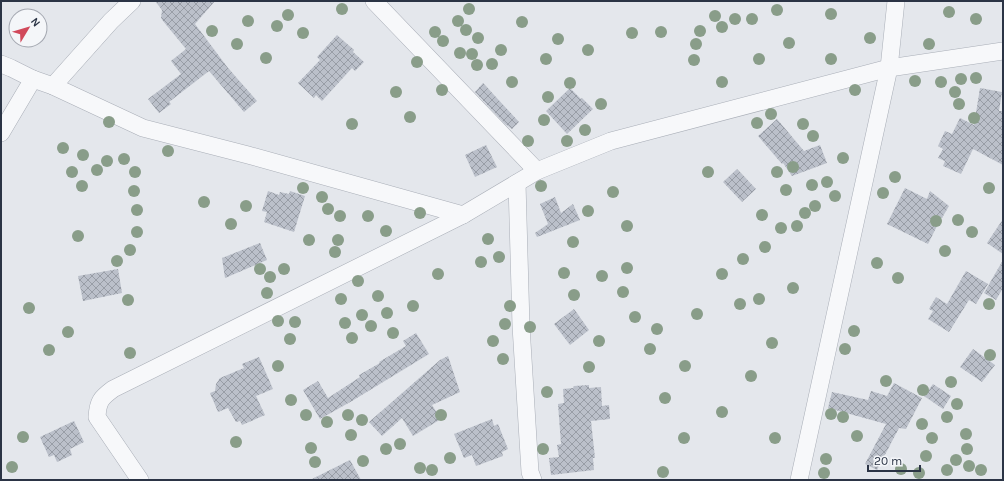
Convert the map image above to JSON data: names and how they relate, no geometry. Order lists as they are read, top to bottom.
{
  "scale_bar": "20 m",
  "north": "top right"
}
